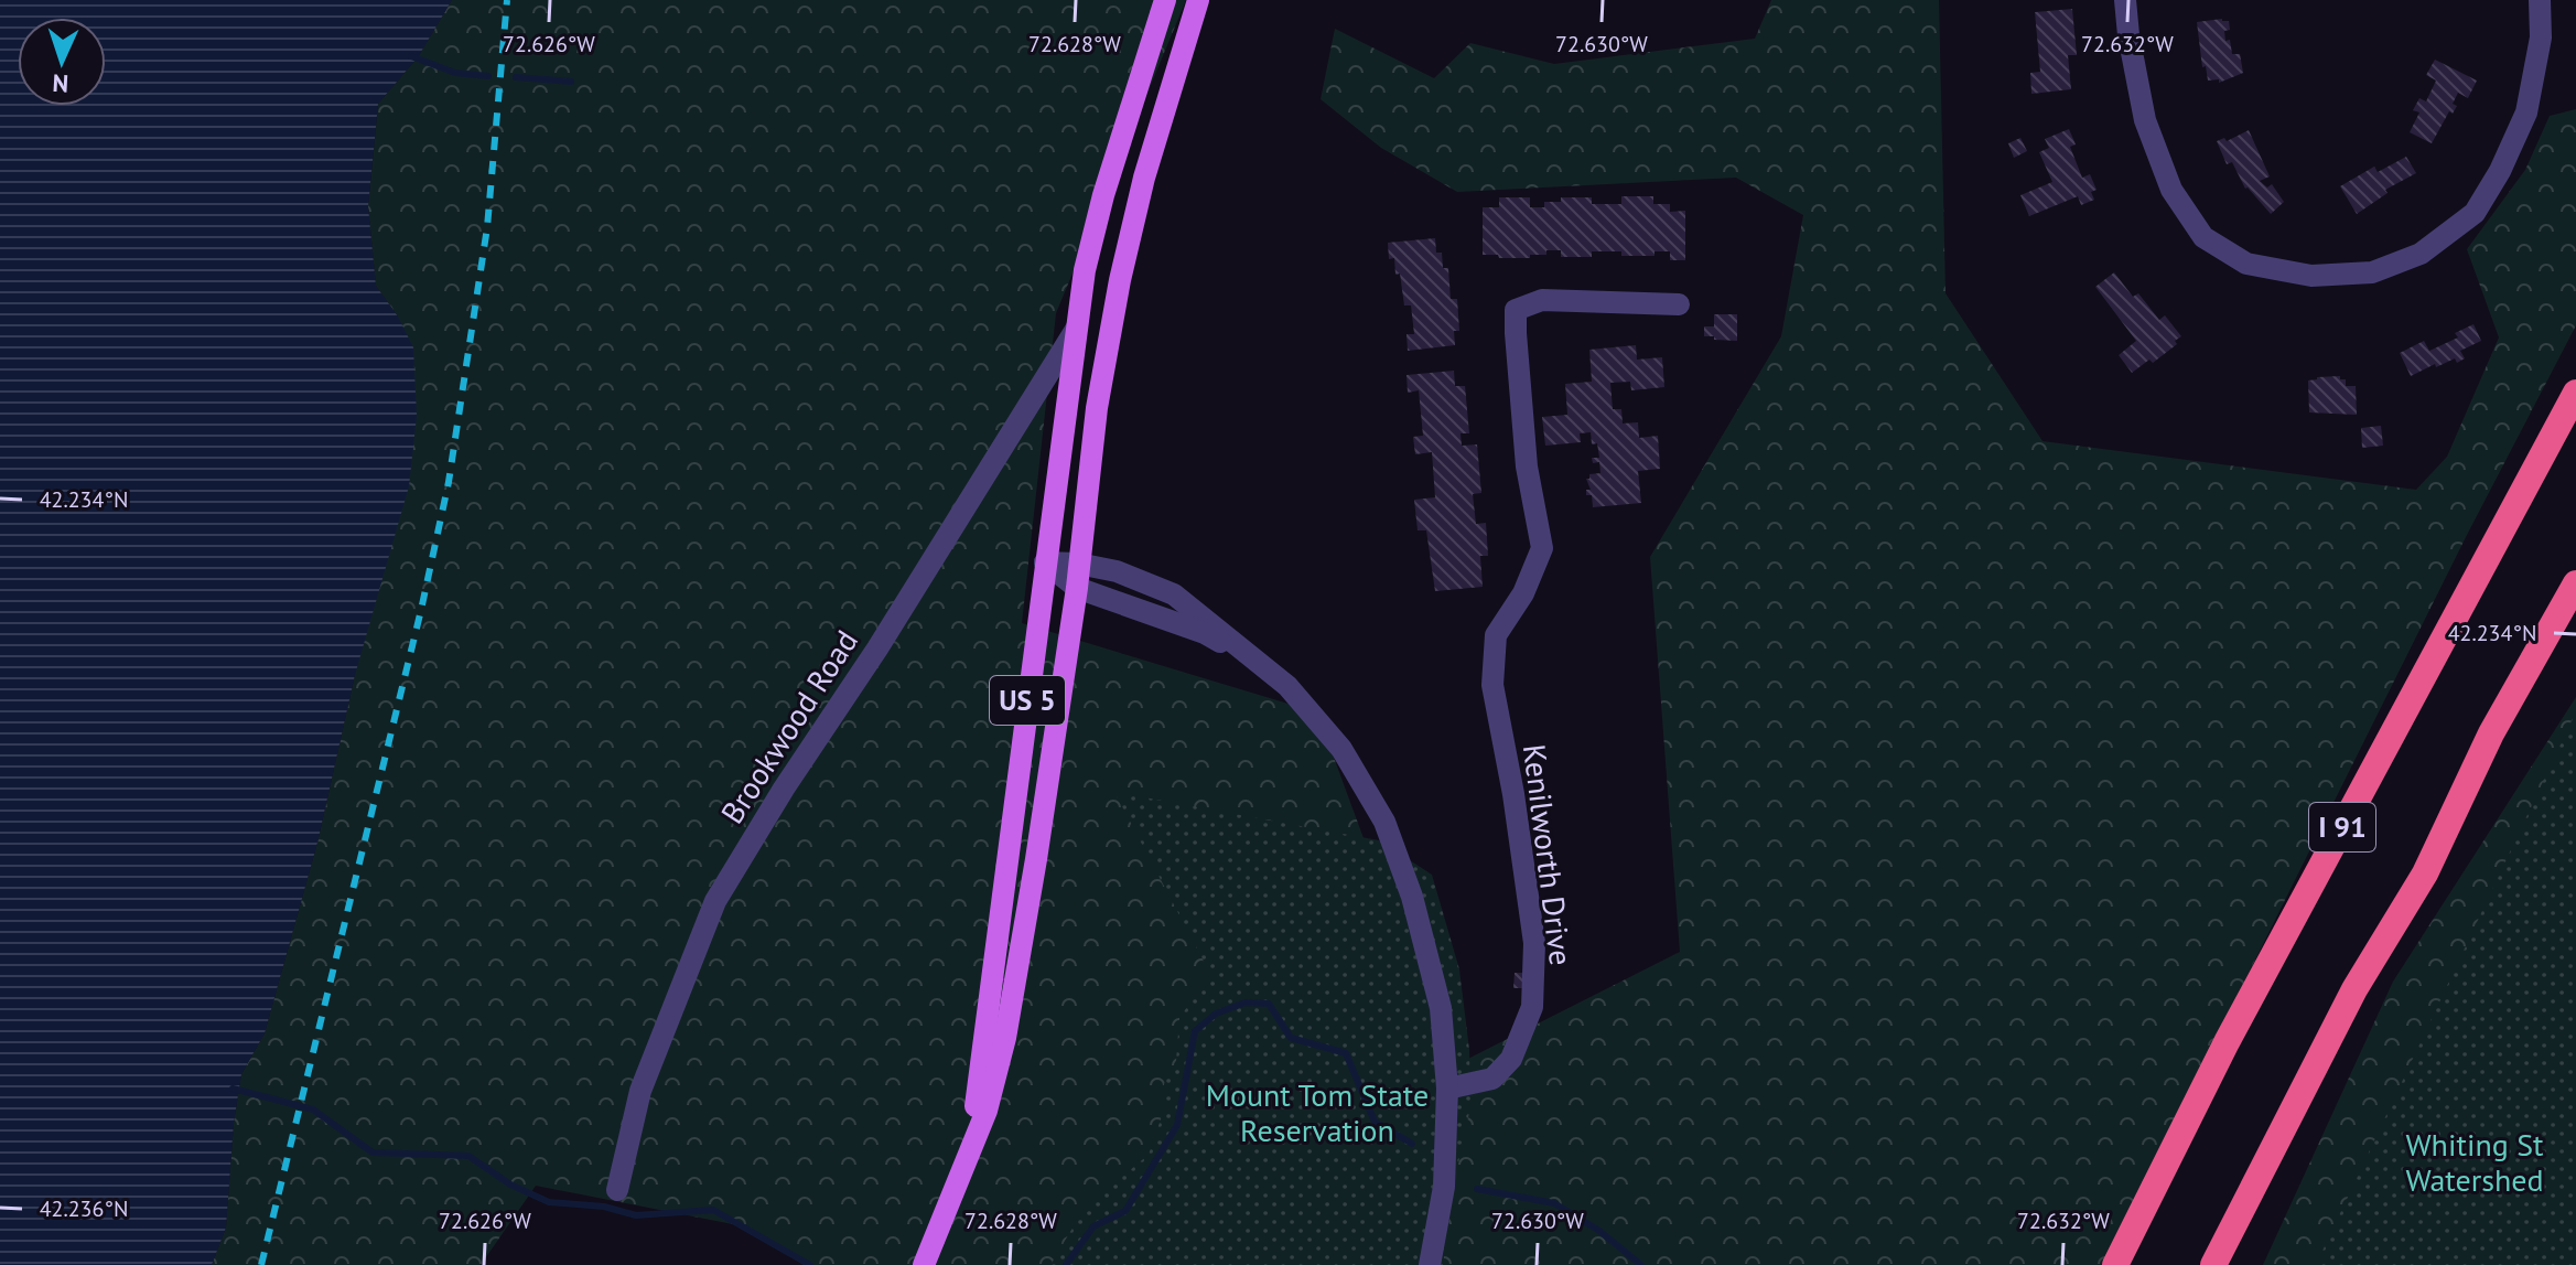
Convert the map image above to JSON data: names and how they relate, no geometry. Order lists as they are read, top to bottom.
{
  "streets": {
    "highway": ["I 91"],
    "main road": ["US 5"],
    "street": ["Brookwood Road", "Kenilworth Drive"]
  },
  "crossings": [
    ["US 5", "Brookwood Road"]
  ],
  "parks": ["Mount Tom State Reservation", "Whiting St Watershed"],
  "north": "bottom",
  "coordinates": [
    "72.626°W",
    "72.628°W",
    "72.630°W",
    "72.632°W",
    "42.234°N",
    "42.236°N"
  ]
}
